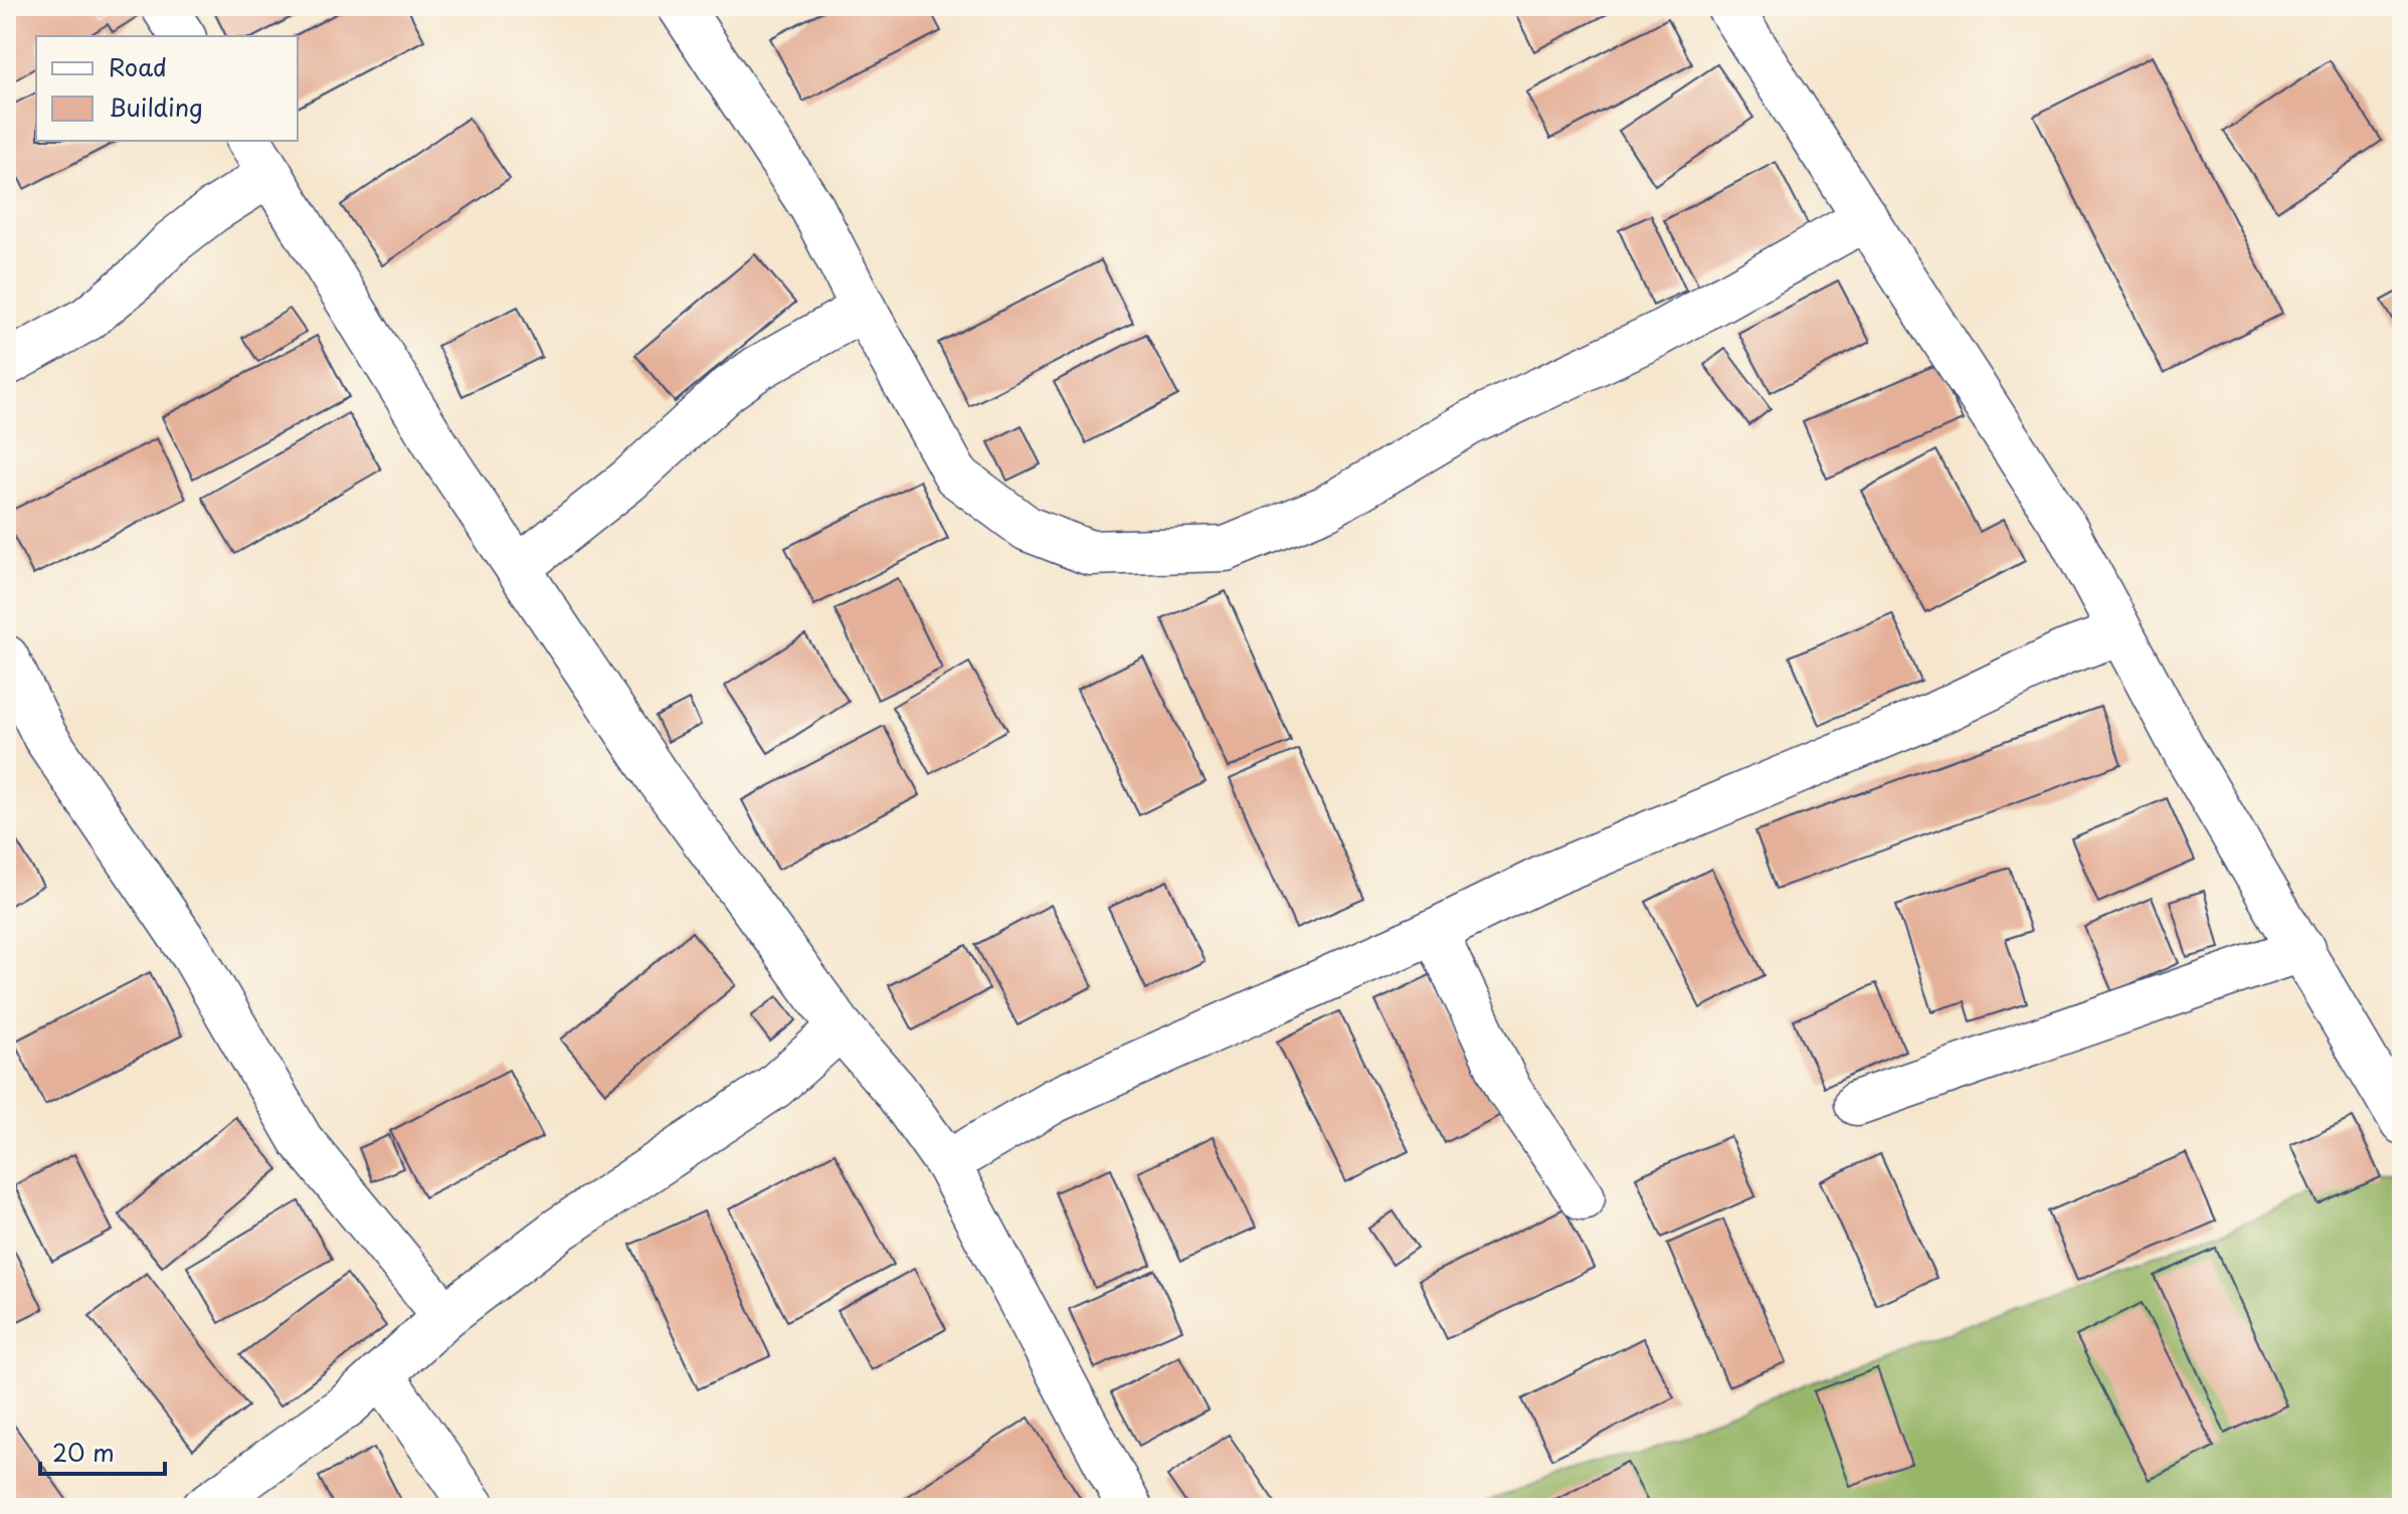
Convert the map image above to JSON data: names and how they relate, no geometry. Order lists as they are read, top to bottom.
{
  "legend": ["Road", "Building"],
  "scale_bar": "20 m"
}
